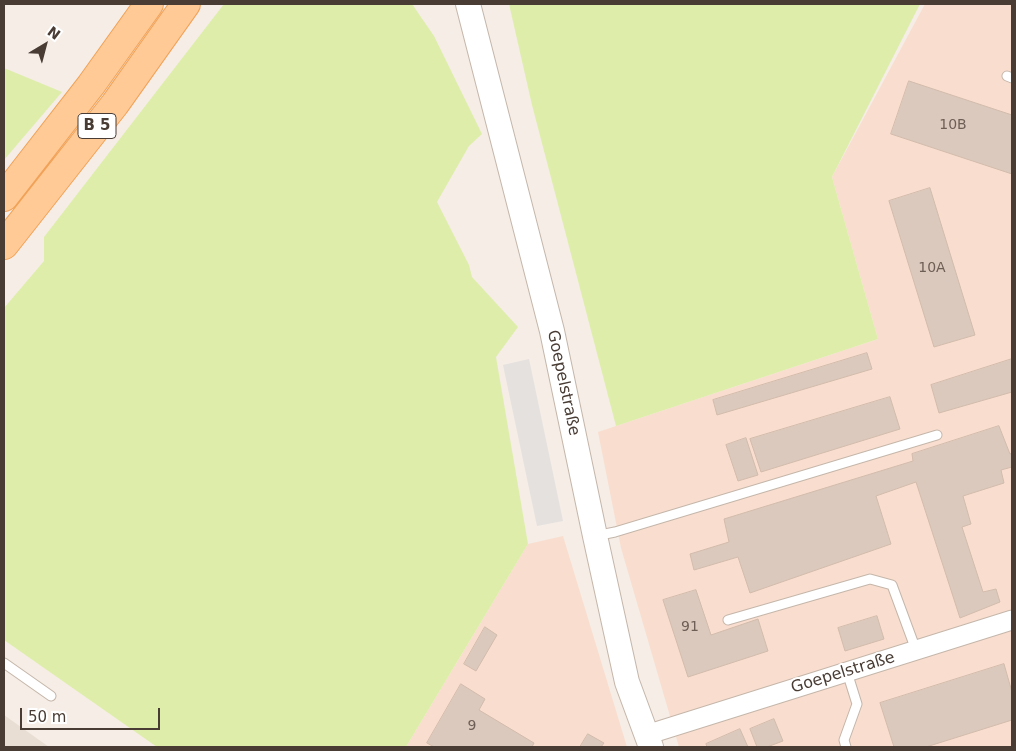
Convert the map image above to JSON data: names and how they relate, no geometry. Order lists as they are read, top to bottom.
{
  "streets": {
    "main road": ["B 5"],
    "street": ["Goepelstraße"]
  },
  "house_numbers": [
    "10B",
    "10A",
    "91",
    "9"
  ],
  "scale_bar": "50 m",
  "north": "top right"
}
